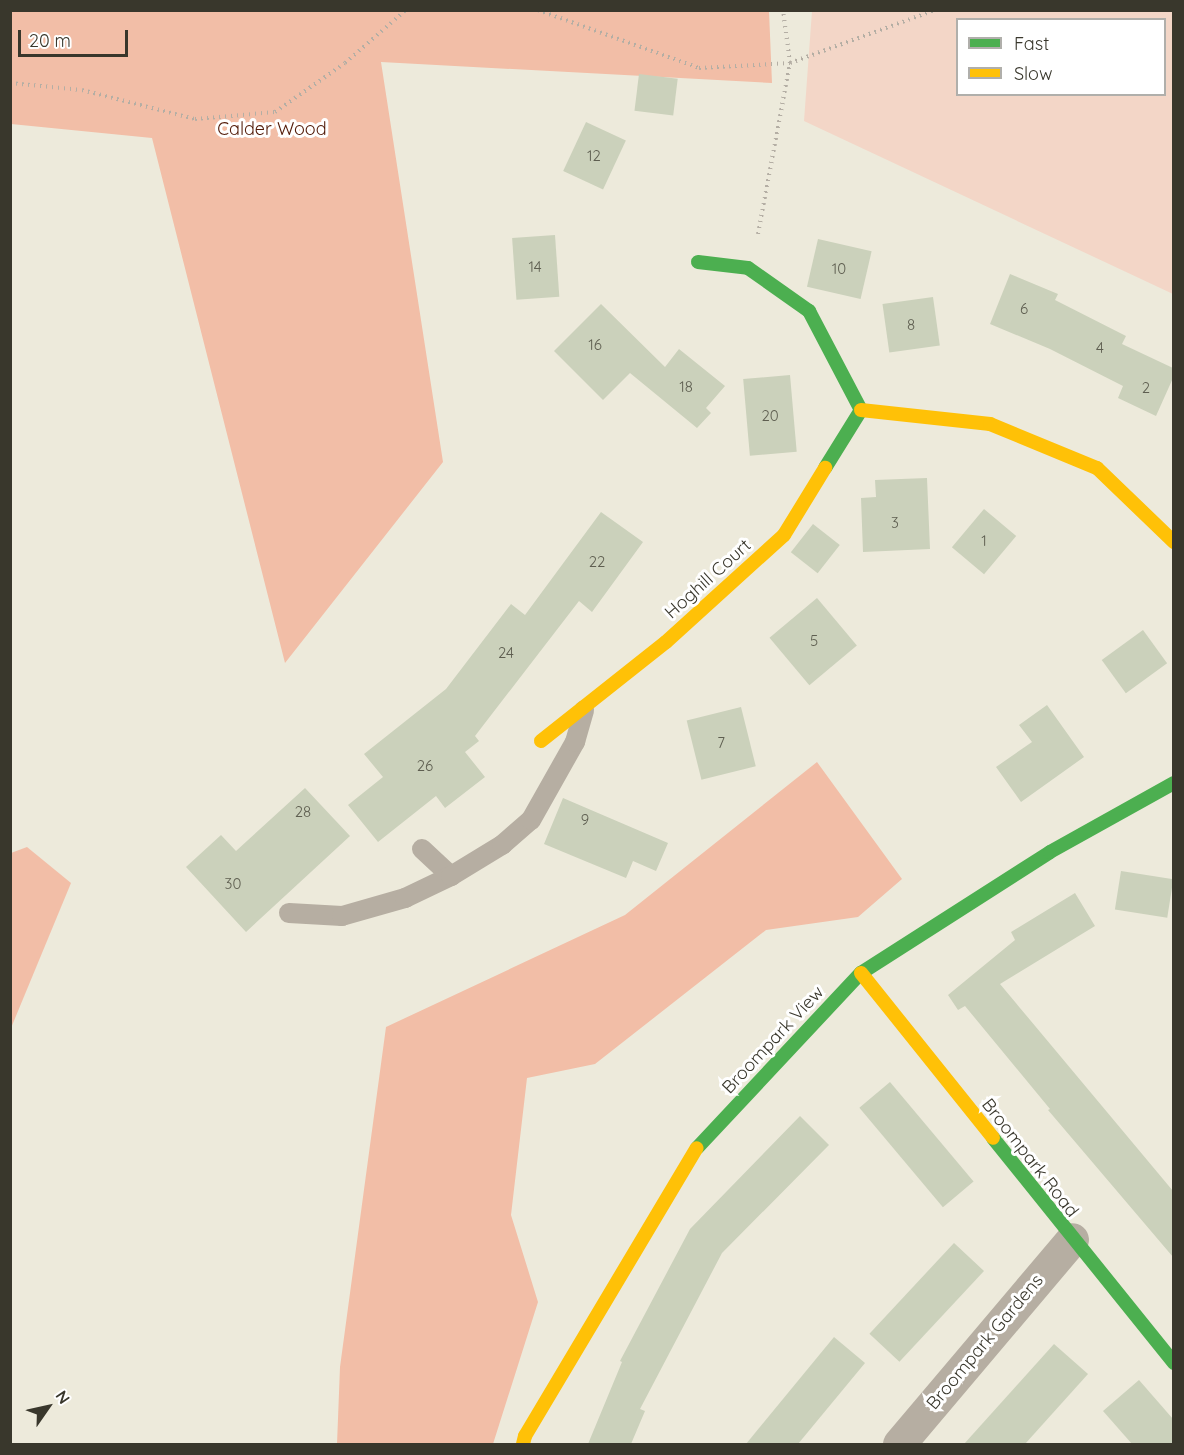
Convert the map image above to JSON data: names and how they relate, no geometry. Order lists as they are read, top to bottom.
{
  "streets": {
    "street": [
      "Hoghill Court",
      "Broompark View",
      "Broompark Road",
      "Broompark Gardens"
    ]
  },
  "crossings": [
    ["Broompark View", "Broompark Road"],
    ["Broompark Road", "Broompark Gardens"]
  ],
  "parks": ["Calder Wood"],
  "house_numbers": [
    "12",
    "14",
    "10",
    "6",
    "8",
    "16",
    "4",
    "18",
    "2",
    "20",
    "3",
    "1",
    "22",
    "5",
    "24",
    "7",
    "26",
    "28",
    "9",
    "30"
  ],
  "legend": ["Fast", "Slow"],
  "scale_bar": "20 m",
  "north": "top right"
}
